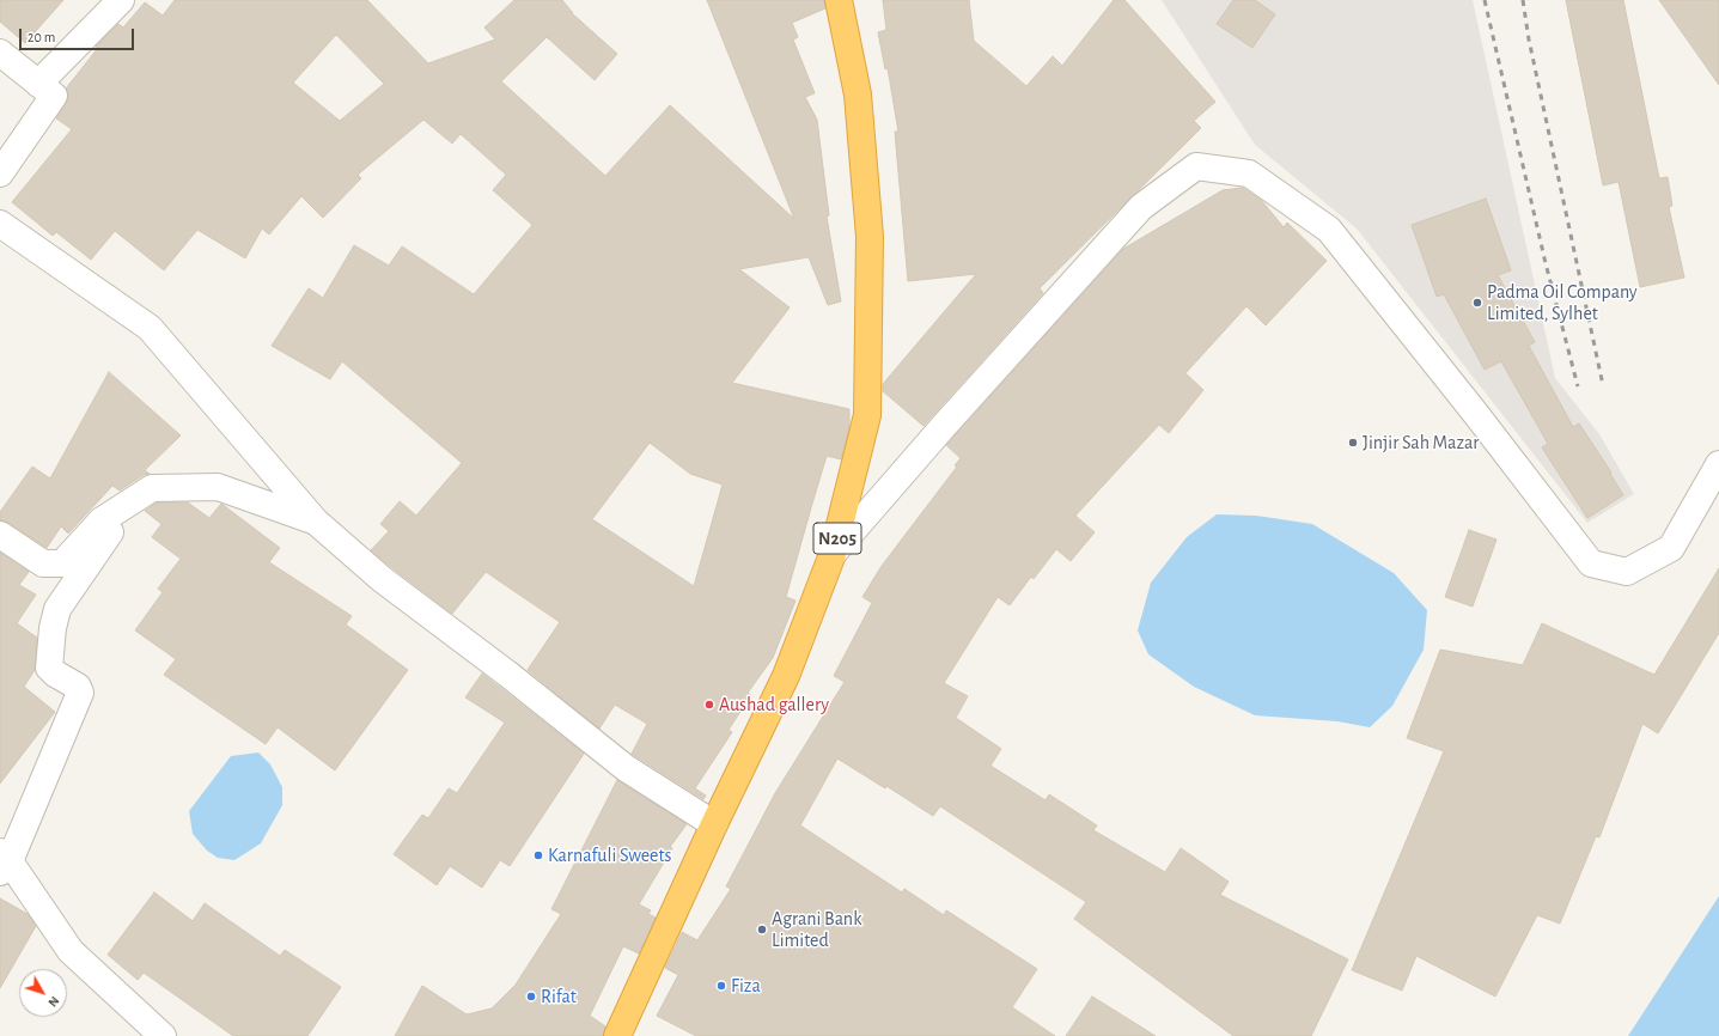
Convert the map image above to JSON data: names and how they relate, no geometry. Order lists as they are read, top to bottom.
{
  "streets": {
    "highway": ["N205"]
  },
  "places": [
    "Padma Oil Company Limited, Sylhet",
    "Jinjir Sah Mazar",
    "Aushad gallery",
    "Karnafuli Sweets",
    "Agrani Bank Limited",
    "Fiza",
    "Rifat"
  ],
  "scale_bar": "20 m",
  "north": "bottom right"
}
